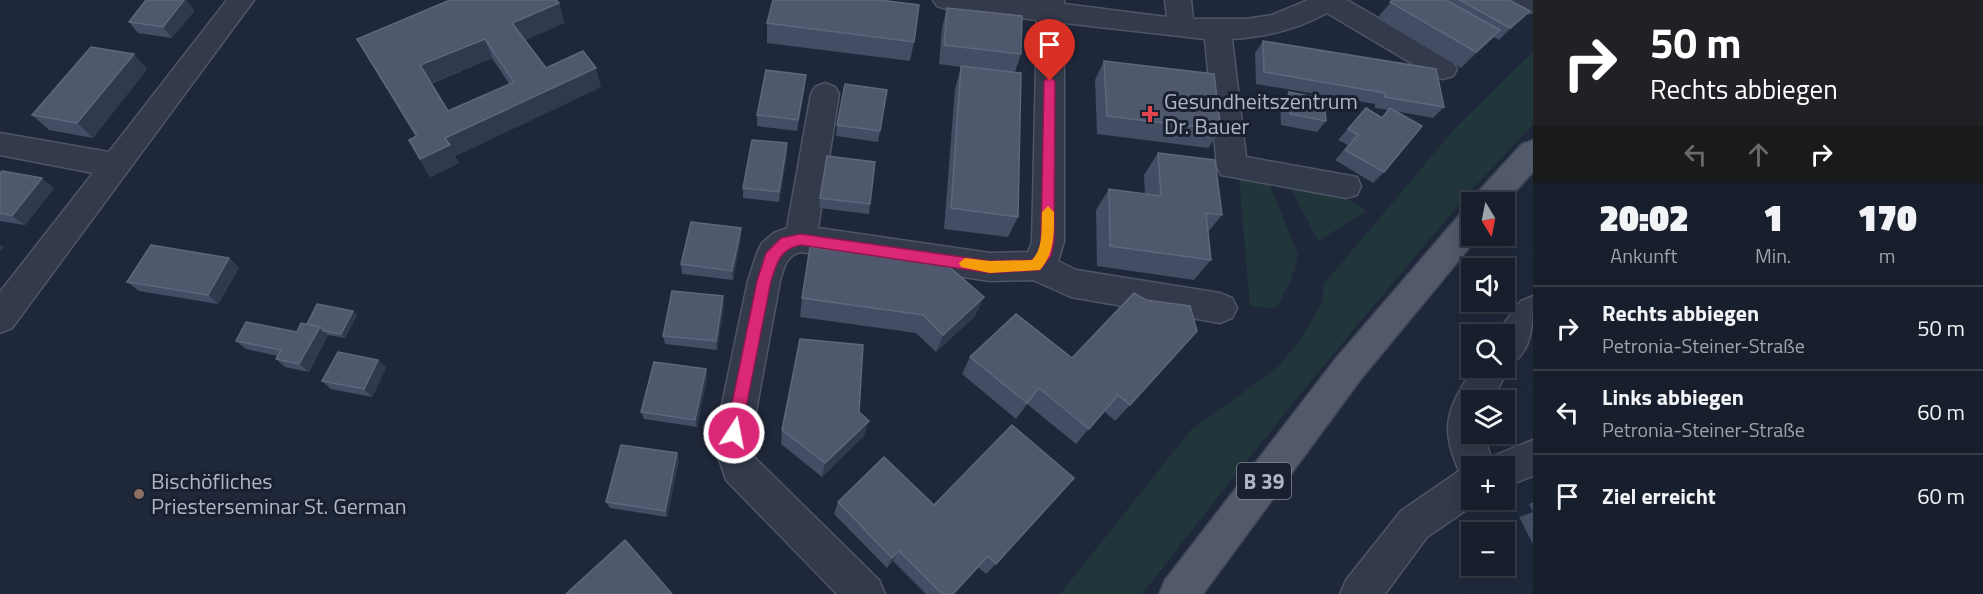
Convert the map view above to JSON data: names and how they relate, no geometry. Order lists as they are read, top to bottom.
{
  "streets": {
    "main road": ["B 39"]
  },
  "places": {
    "health": ["Gesundheitszentrum Dr. Bauer"],
    "other": ["Bischöfliches Priesterseminar St. German"]
  },
  "north": "bottom",
  "page": {
    "turn": ["50 m", "Rechts abbiegen"],
    "eta": [
      "20:02",
      "Ankunft",
      "1",
      "Min.",
      "170",
      "m"
    ],
    "map_buttons": ["+", "−"],
    "list": [
      {
        "name": "Rechts abbiegen",
        "note": "Petronia-Steiner-Straße",
        "value": "50 m"
      },
      {
        "name": "Links abbiegen",
        "note": "Petronia-Steiner-Straße",
        "value": "60 m"
      },
      {
        "name": "Ziel erreicht",
        "value": "60 m"
      }
    ]
  }
}
